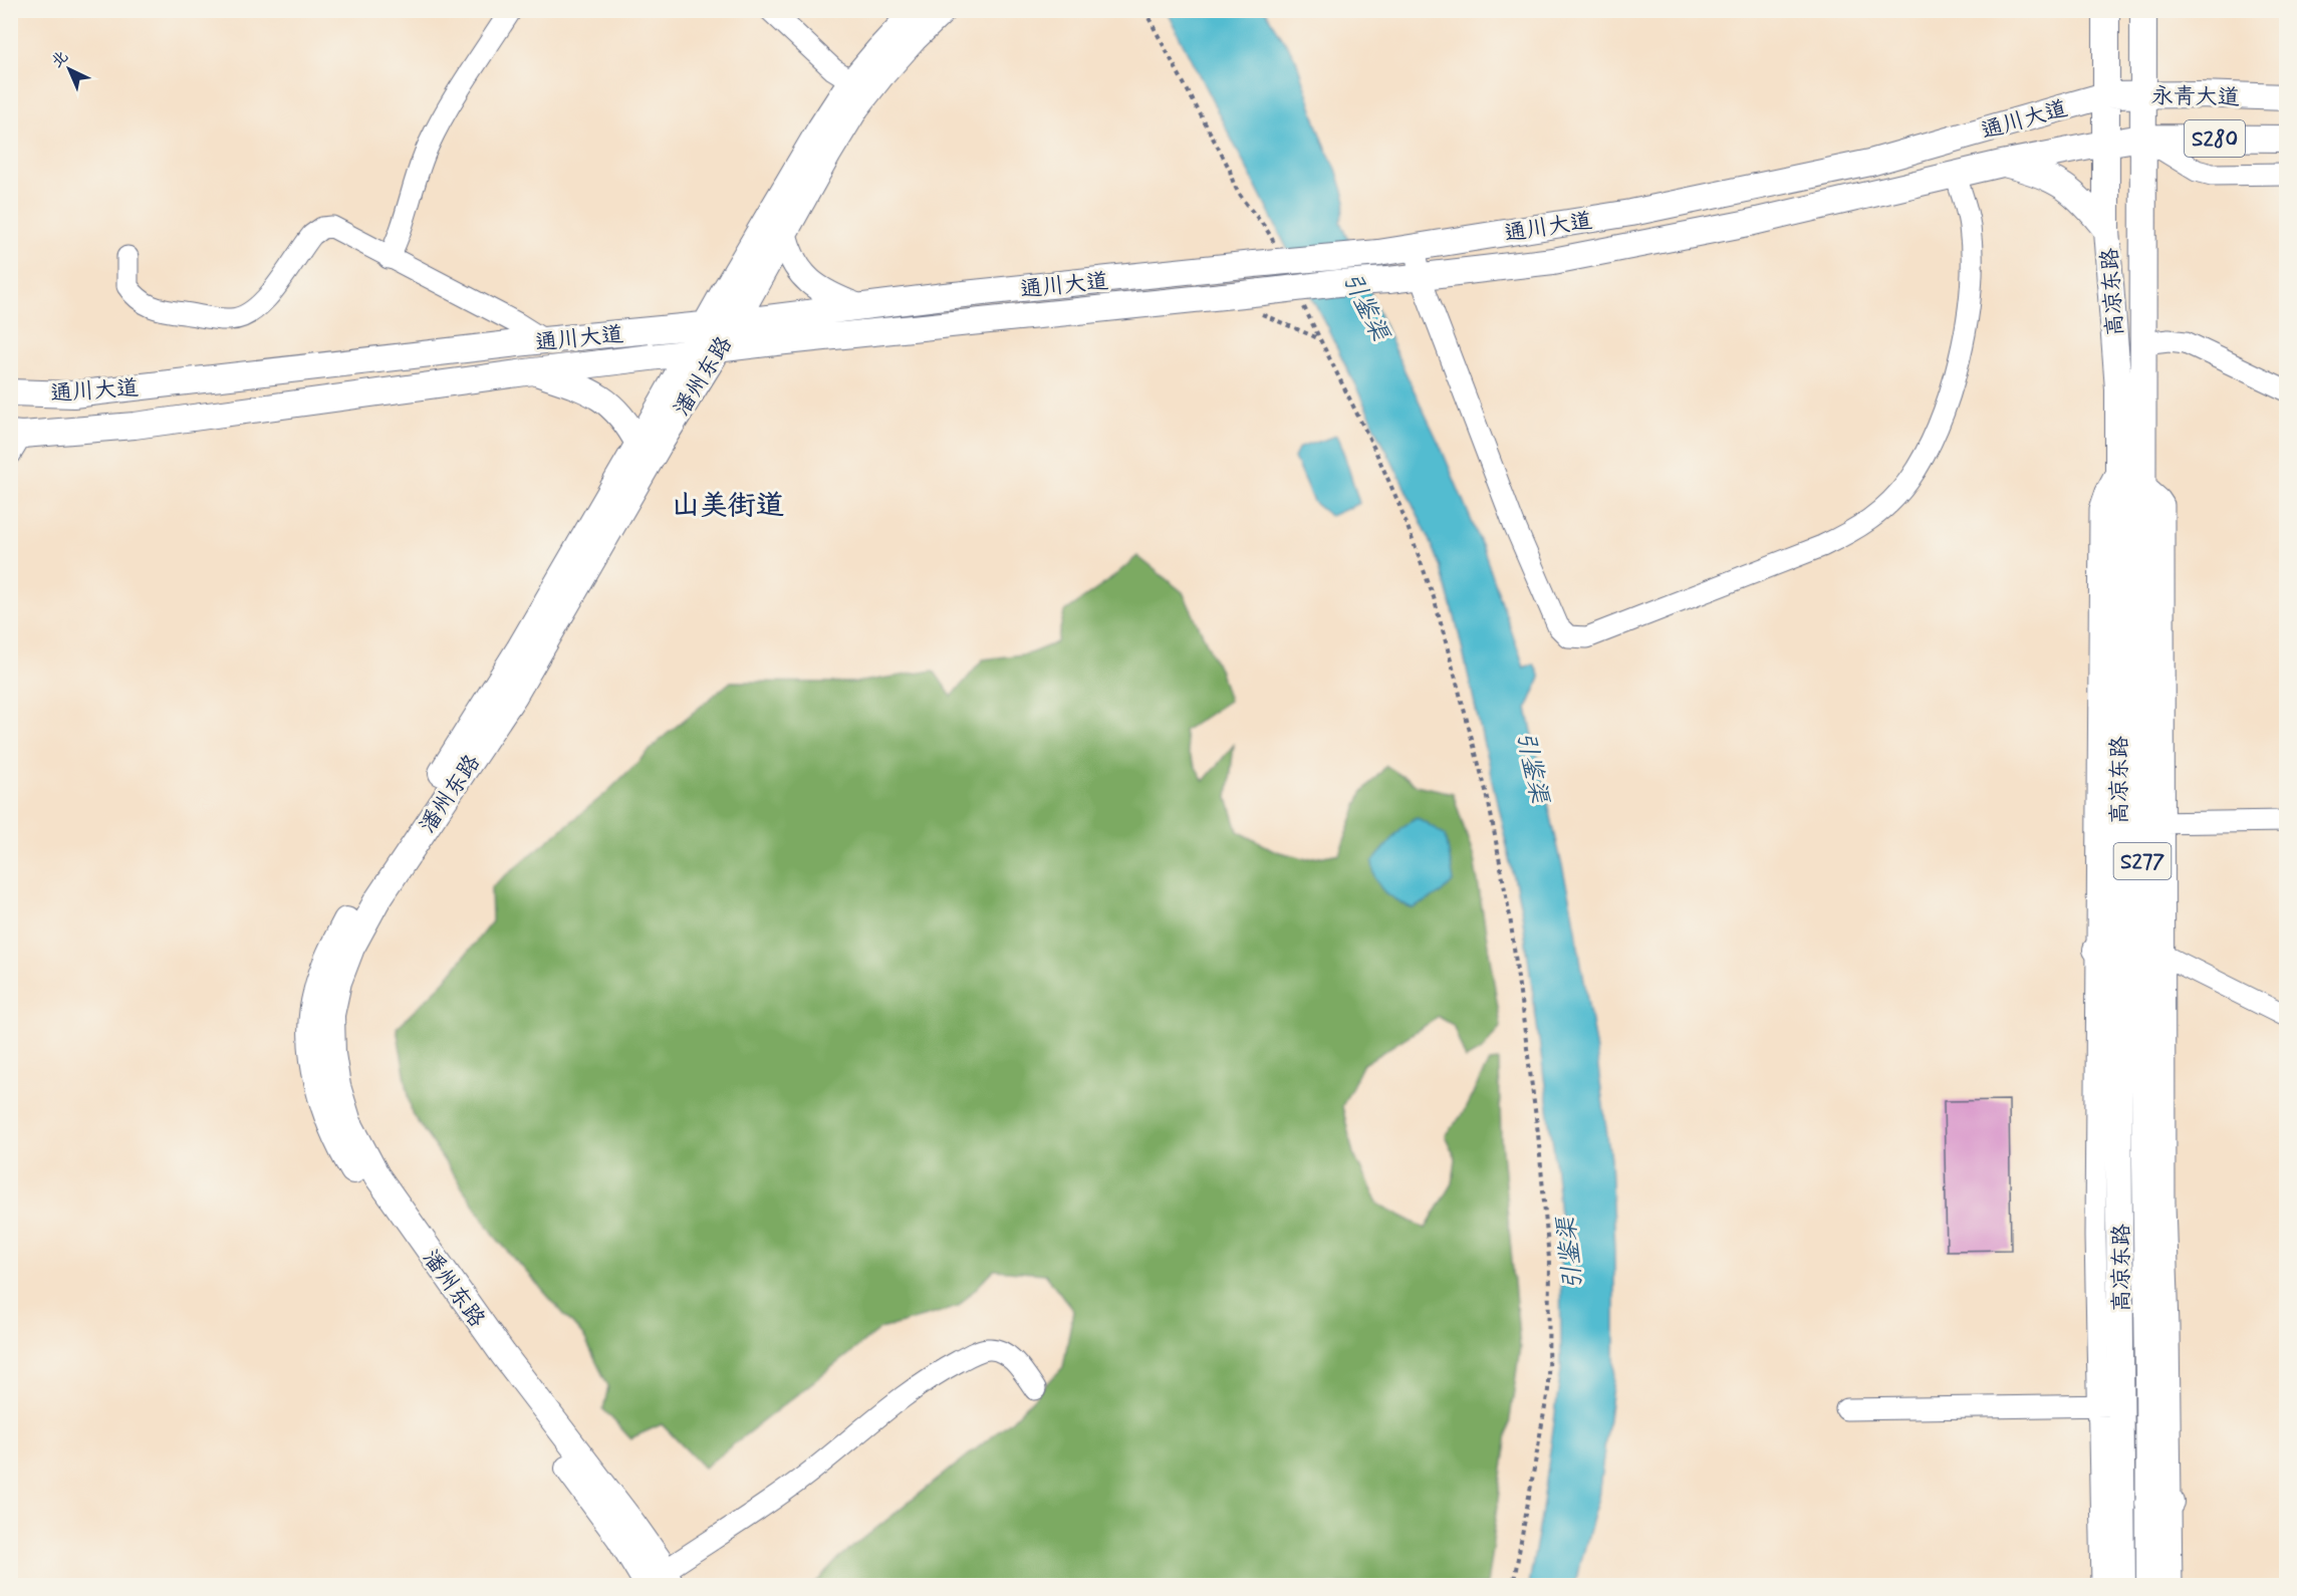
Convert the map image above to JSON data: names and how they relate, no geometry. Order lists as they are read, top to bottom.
{
  "streets": {
    "main road": [
      "永青大道",
      "通川大道",
      "S280",
      "高凉东路",
      "潘州东路",
      "S277"
    ]
  },
  "crossings": [
    ["永青大道", "通川大道"],
    ["永青大道", "高凉东路"],
    ["通川大道", "高凉东路"],
    ["通川大道", "潘州东路"]
  ],
  "districts": ["山美街道"],
  "water": ["引鉴渠"],
  "north": "top left"
}
